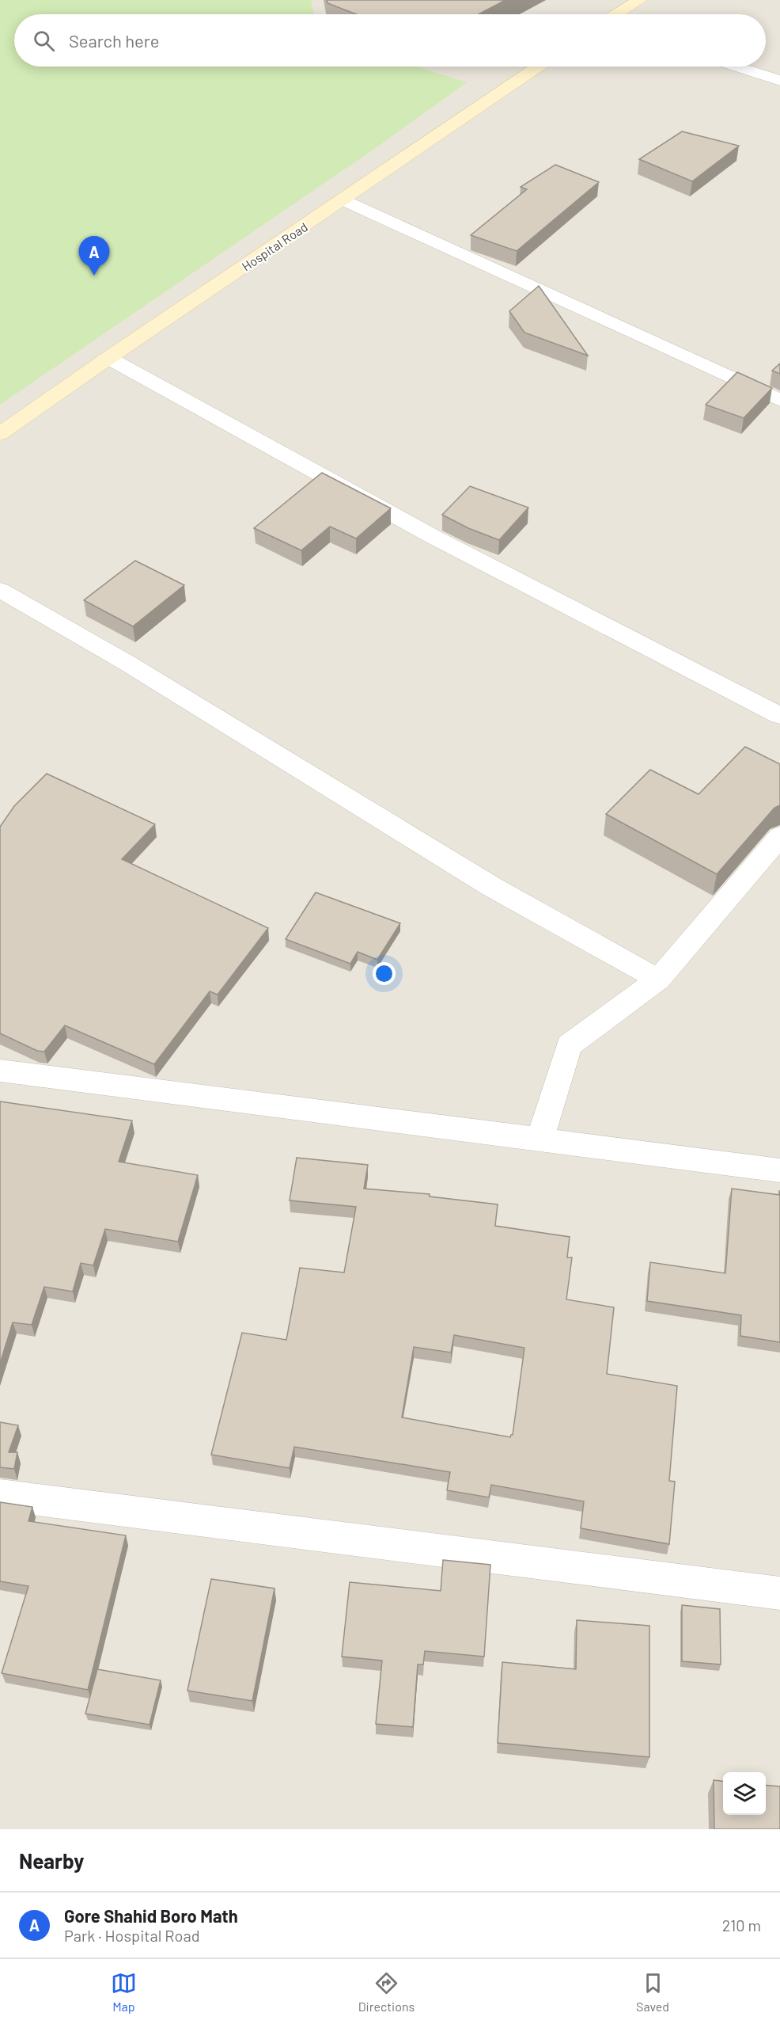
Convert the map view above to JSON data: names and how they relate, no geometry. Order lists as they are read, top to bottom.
{
  "streets": {
    "main road": ["Hospital Road"]
  },
  "page": {
    "search": "Search here",
    "pins": "A",
    "heading": "Nearby",
    "list": [
      {
        "mark": "A",
        "name": "Gore Shahid Boro Math",
        "note": "Park · Hospital Road",
        "value": "210 m"
      }
    ],
    "nav": ["Map", "Directions", "Saved"]
  }
}
